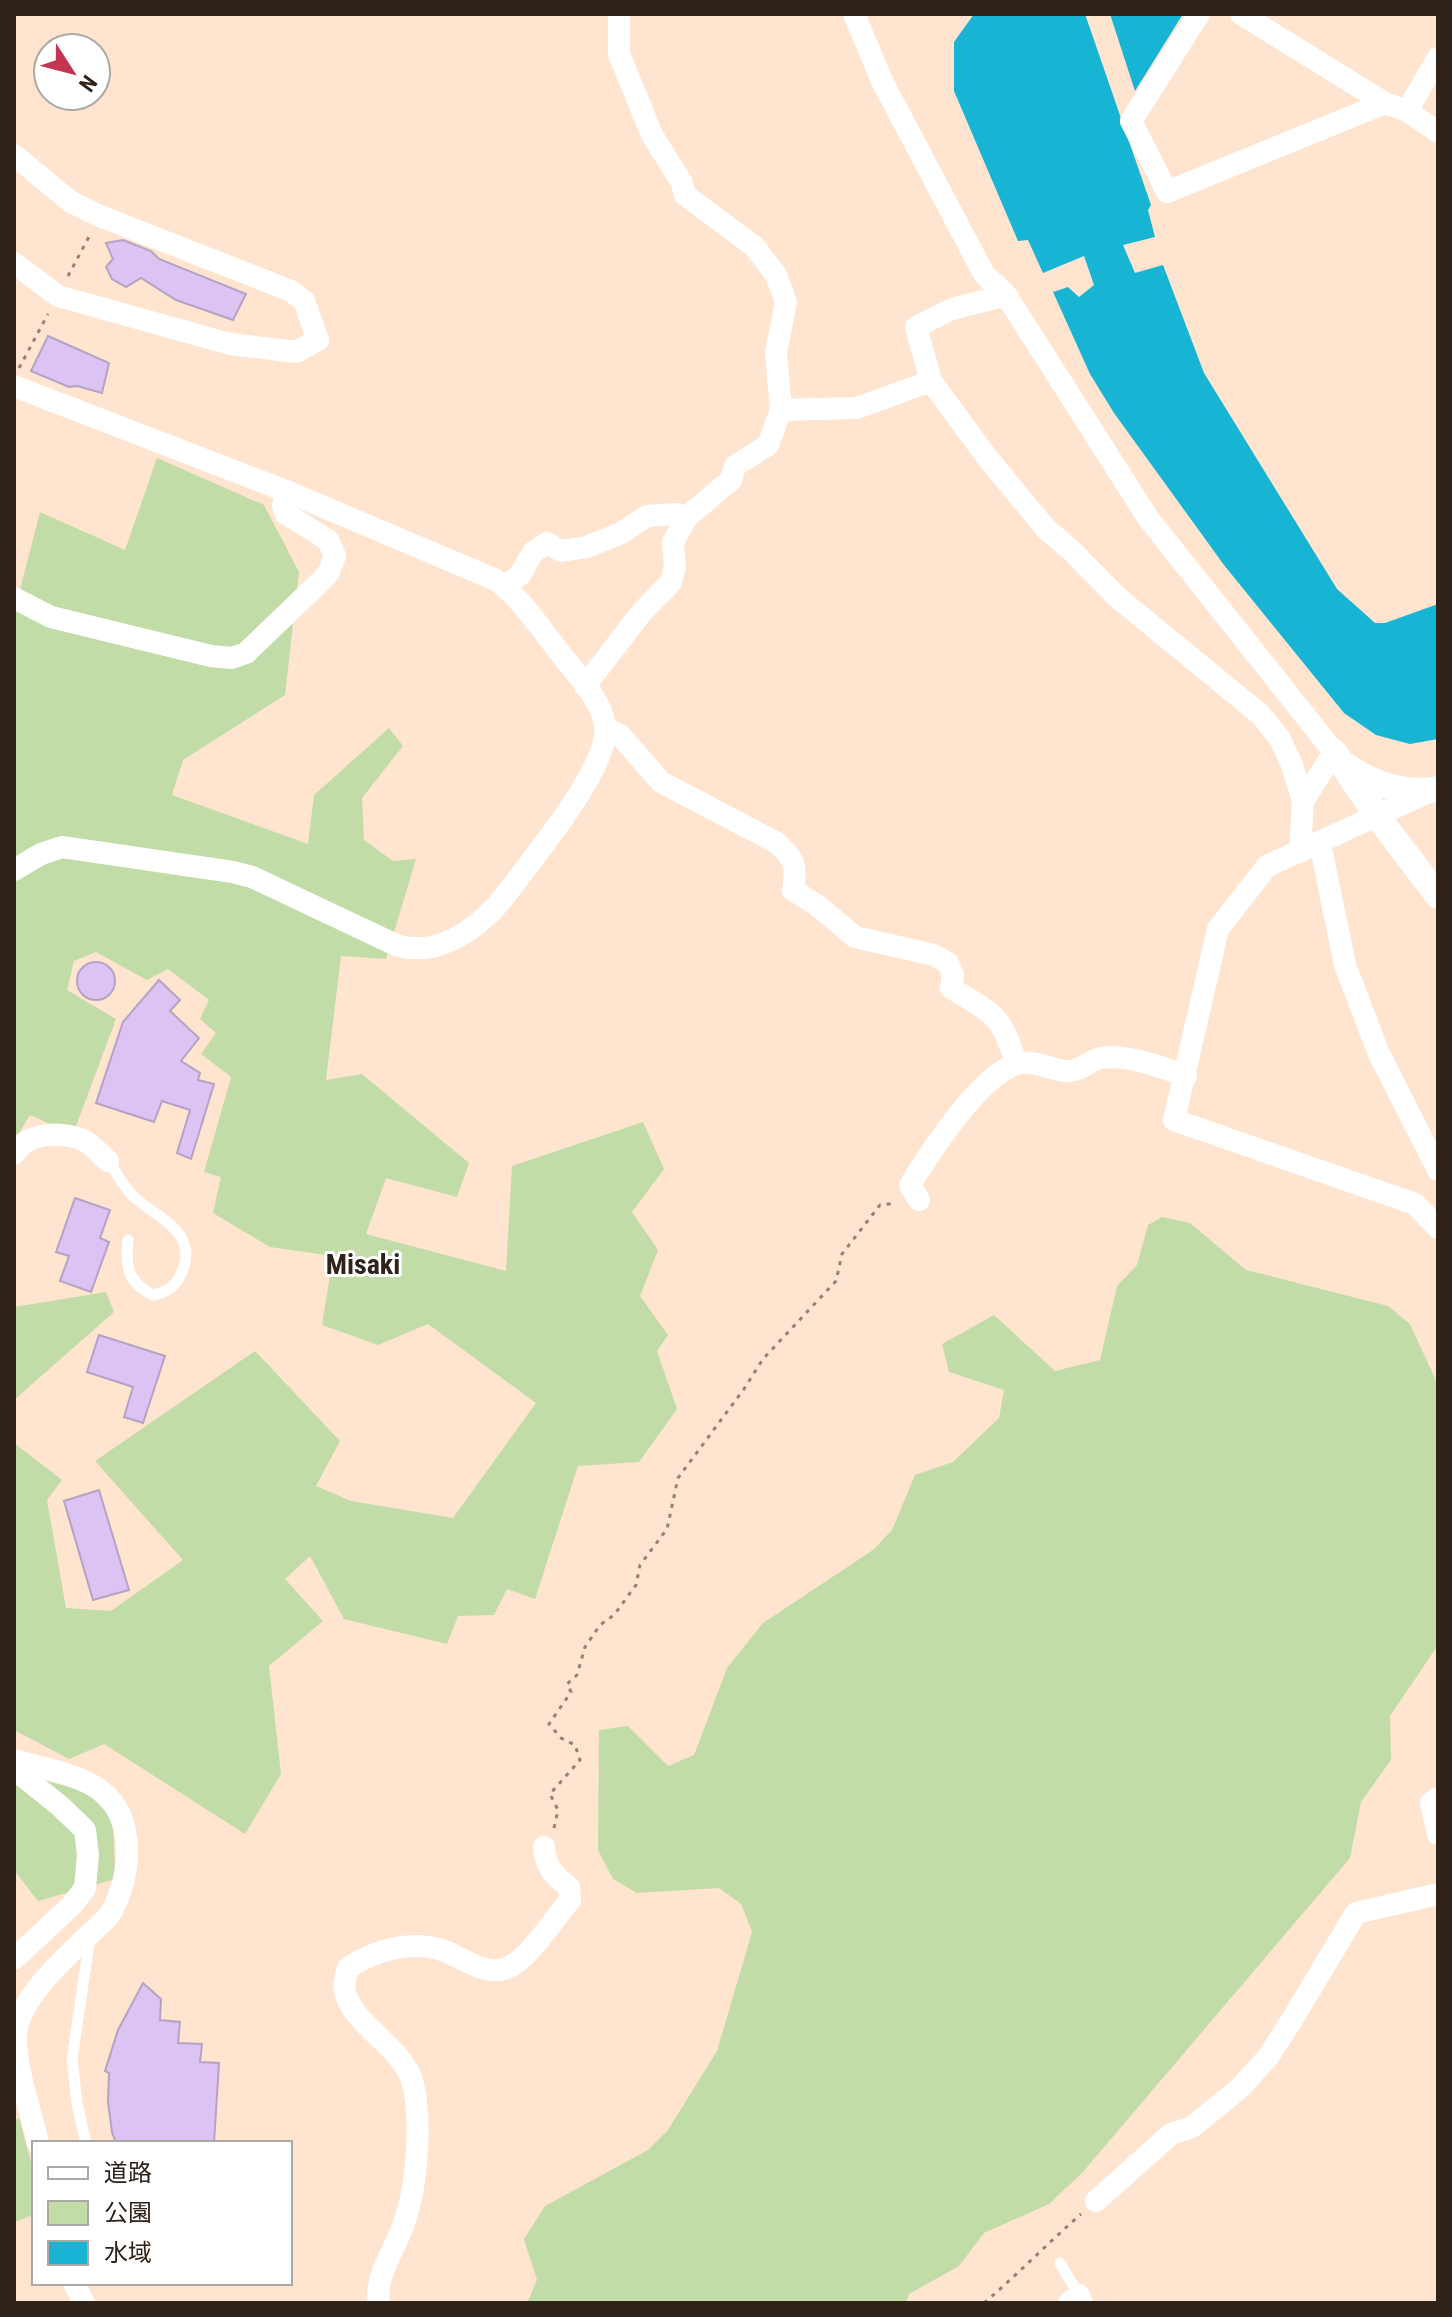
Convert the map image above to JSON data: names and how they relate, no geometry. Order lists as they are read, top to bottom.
{
  "districts": ["Misaki"],
  "legend": ["道路", "公園", "水域"],
  "north": "bottom right"
}
